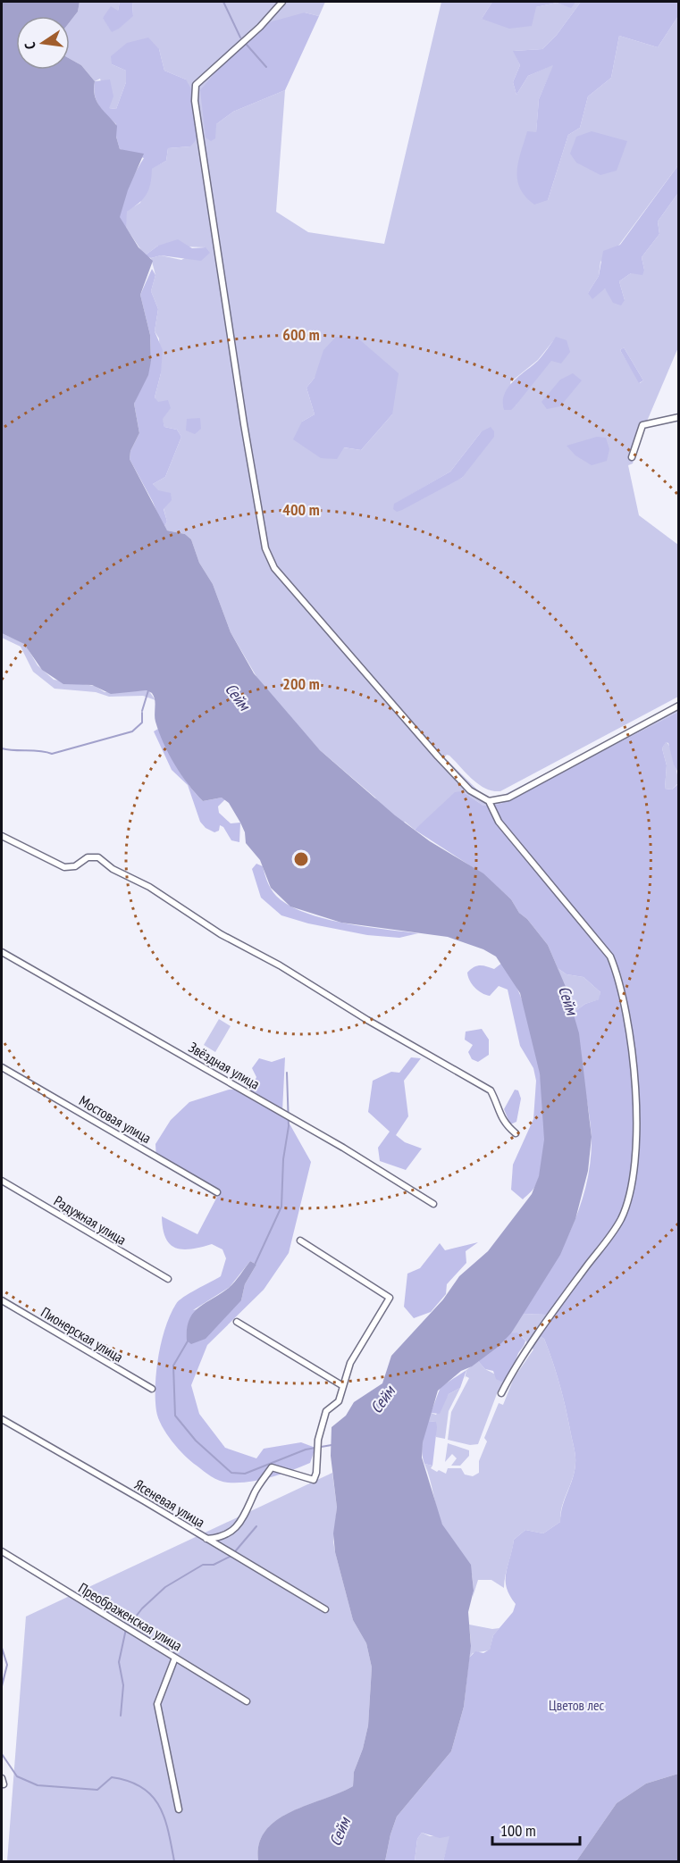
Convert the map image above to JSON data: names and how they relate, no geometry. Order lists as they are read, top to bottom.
{
  "streets": {
    "street": [
      "Звёздная улица",
      "Мостовая улица",
      "Радужная улица",
      "Пионерская улица",
      "Ясеневая улица",
      "Преображенская улица"
    ]
  },
  "water": ["Сейм"],
  "parks": ["Цветов лес"],
  "scale_bar": "100 m",
  "north": "left",
  "rings": ["600 m", "400 m", "200 m"]
}
